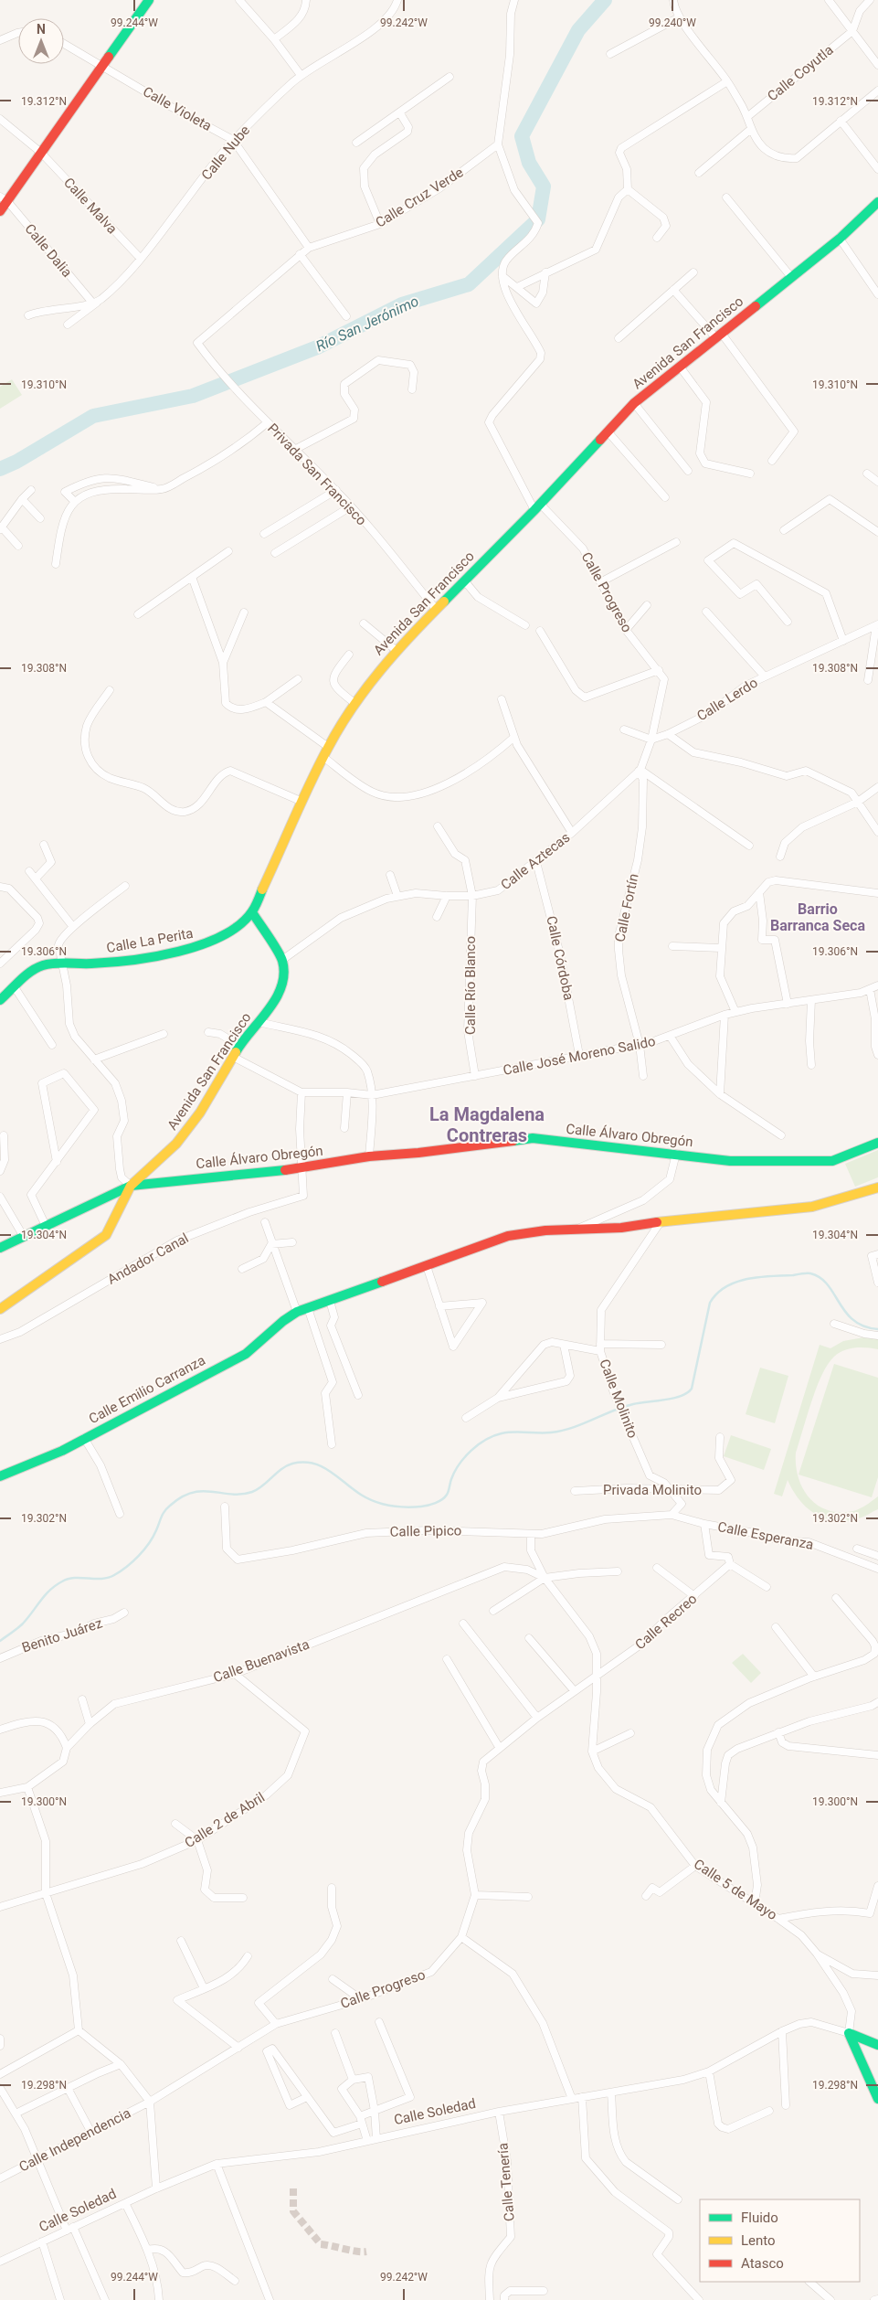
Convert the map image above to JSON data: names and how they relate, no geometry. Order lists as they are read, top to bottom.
{
  "streets": {
    "street": [
      "Calle Coyutla",
      "Calle Violeta",
      "Calle Nube",
      "Calle Cruz Verde",
      "Calle Malva",
      "Calle Dalia",
      "Avenida San Francisco",
      "Privada San Francisco",
      "Calle Progreso",
      "Calle Lerdo",
      "Calle Aztecas",
      "Calle Fortín",
      "Calle La Perita",
      "Calle Córdoba",
      "Calle Río Blanco",
      "Calle José Moreno Salido",
      "Calle Álvaro Obregón",
      "Andador Canal",
      "Calle Emilio Carranza",
      "Calle Molinito",
      "Privada Molinito",
      "Calle Pipico",
      "Calle Esperanza",
      "Calle Recreo",
      "Benito Juárez",
      "Calle Buenavista",
      "Calle 2 de Abril",
      "Calle 5 de Mayo",
      "Calle Soledad",
      "Calle Independencia",
      "Calle Tenería"
    ]
  },
  "crossings": [
    ["Calle Violeta", "Calle Nube"],
    ["Calle Violeta", "Calle Cruz Verde"],
    ["Calle Nube", "Calle Malva"],
    ["Calle Nube", "Calle Dalia"],
    ["Calle Cruz Verde", "Privada San Francisco"],
    ["Avenida San Francisco", "Privada San Francisco"],
    ["Avenida San Francisco", "Calle Progreso"],
    ["Avenida San Francisco", "Calle Aztecas"],
    ["Avenida San Francisco", "Calle La Perita"],
    ["Avenida San Francisco", "Calle Álvaro Obregón"],
    ["Calle Progreso", "Calle Lerdo"],
    ["Calle Progreso", "Calle Aztecas"],
    ["Calle Progreso", "Calle Recreo"],
    ["Calle Progreso", "Calle 5 de Mayo"],
    ["Calle Progreso", "Calle Independencia"],
    ["Calle Lerdo", "Calle Aztecas"],
    ["Calle Aztecas", "Calle Fortín"],
    ["Calle Aztecas", "Calle Córdoba"],
    ["Calle Aztecas", "Calle Río Blanco"],
    ["Calle Fortín", "Calle José Moreno Salido"],
    ["Calle Córdoba", "Calle José Moreno Salido"],
    ["Calle Río Blanco", "Calle José Moreno Salido"],
    ["Calle Álvaro Obregón", "Andador Canal"],
    ["Calle Molinito", "Privada Molinito"],
    ["Calle Molinito", "Calle Pipico"],
    ["Calle Molinito", "Calle Esperanza"],
    ["Calle Pipico", "Calle Esperanza"],
    ["Calle Pipico", "Calle 5 de Mayo"],
    ["Calle Esperanza", "Calle Recreo"],
    ["Calle Recreo", "Calle 5 de Mayo"],
    ["Calle Buenavista", "Calle 2 de Abril"],
    ["Calle Buenavista", "Calle 5 de Mayo"],
    ["Calle 5 de Mayo", "Calle Soledad"],
    ["Calle Soledad", "Calle Tenería"]
  ],
  "districts": ["Barrio Barranca Seca", "La Magdalena Contreras"],
  "water": ["Río San Jerónimo"],
  "legend": ["Fluido", "Lento", "Atasco"],
  "north": "top",
  "coordinates": [
    "99.244°W",
    "99.242°W",
    "99.240°W",
    "19.312°N",
    "19.310°N",
    "19.308°N",
    "19.306°N",
    "19.304°N",
    "19.302°N",
    "19.300°N",
    "19.298°N"
  ]
}
